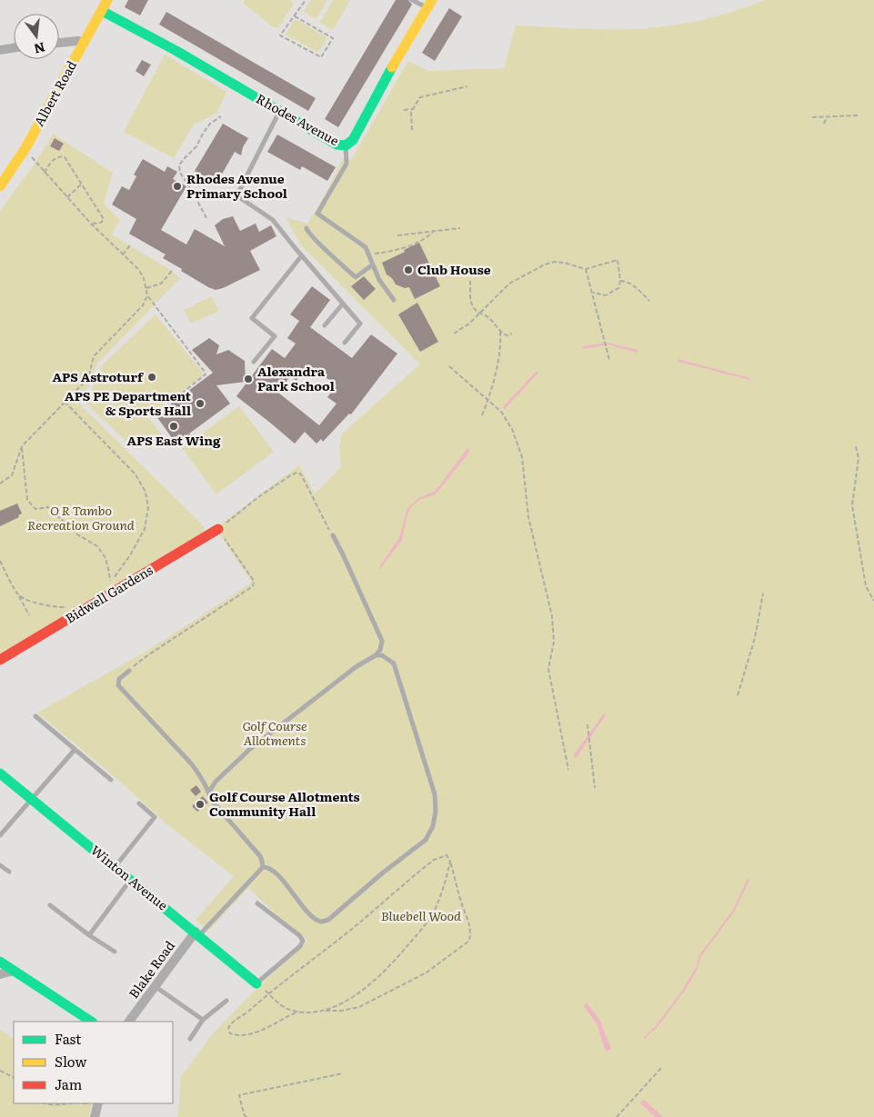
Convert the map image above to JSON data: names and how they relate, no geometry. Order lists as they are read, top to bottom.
{
  "streets": {
    "street": [
      "Albert Road",
      "Rhodes Avenue",
      "Bidwell Gardens",
      "Winton Avenue",
      "Blake Road"
    ]
  },
  "crossings": [
    ["Albert Road", "Rhodes Avenue"],
    ["Winton Avenue", "Blake Road"]
  ],
  "parks": ["O R Tambo Recreation Ground", "Golf Course Allotments", "Bluebell Wood"],
  "places": [
    "Rhodes Avenue Primary School",
    "Club House",
    "APS Astroturf",
    "Alexandra Park School",
    "APS PE Department & Sports Hall",
    "APS East Wing",
    "Golf Course Allotments Community Hall"
  ],
  "legend": ["Fast", "Slow", "Jam"],
  "north": "bottom"
}
